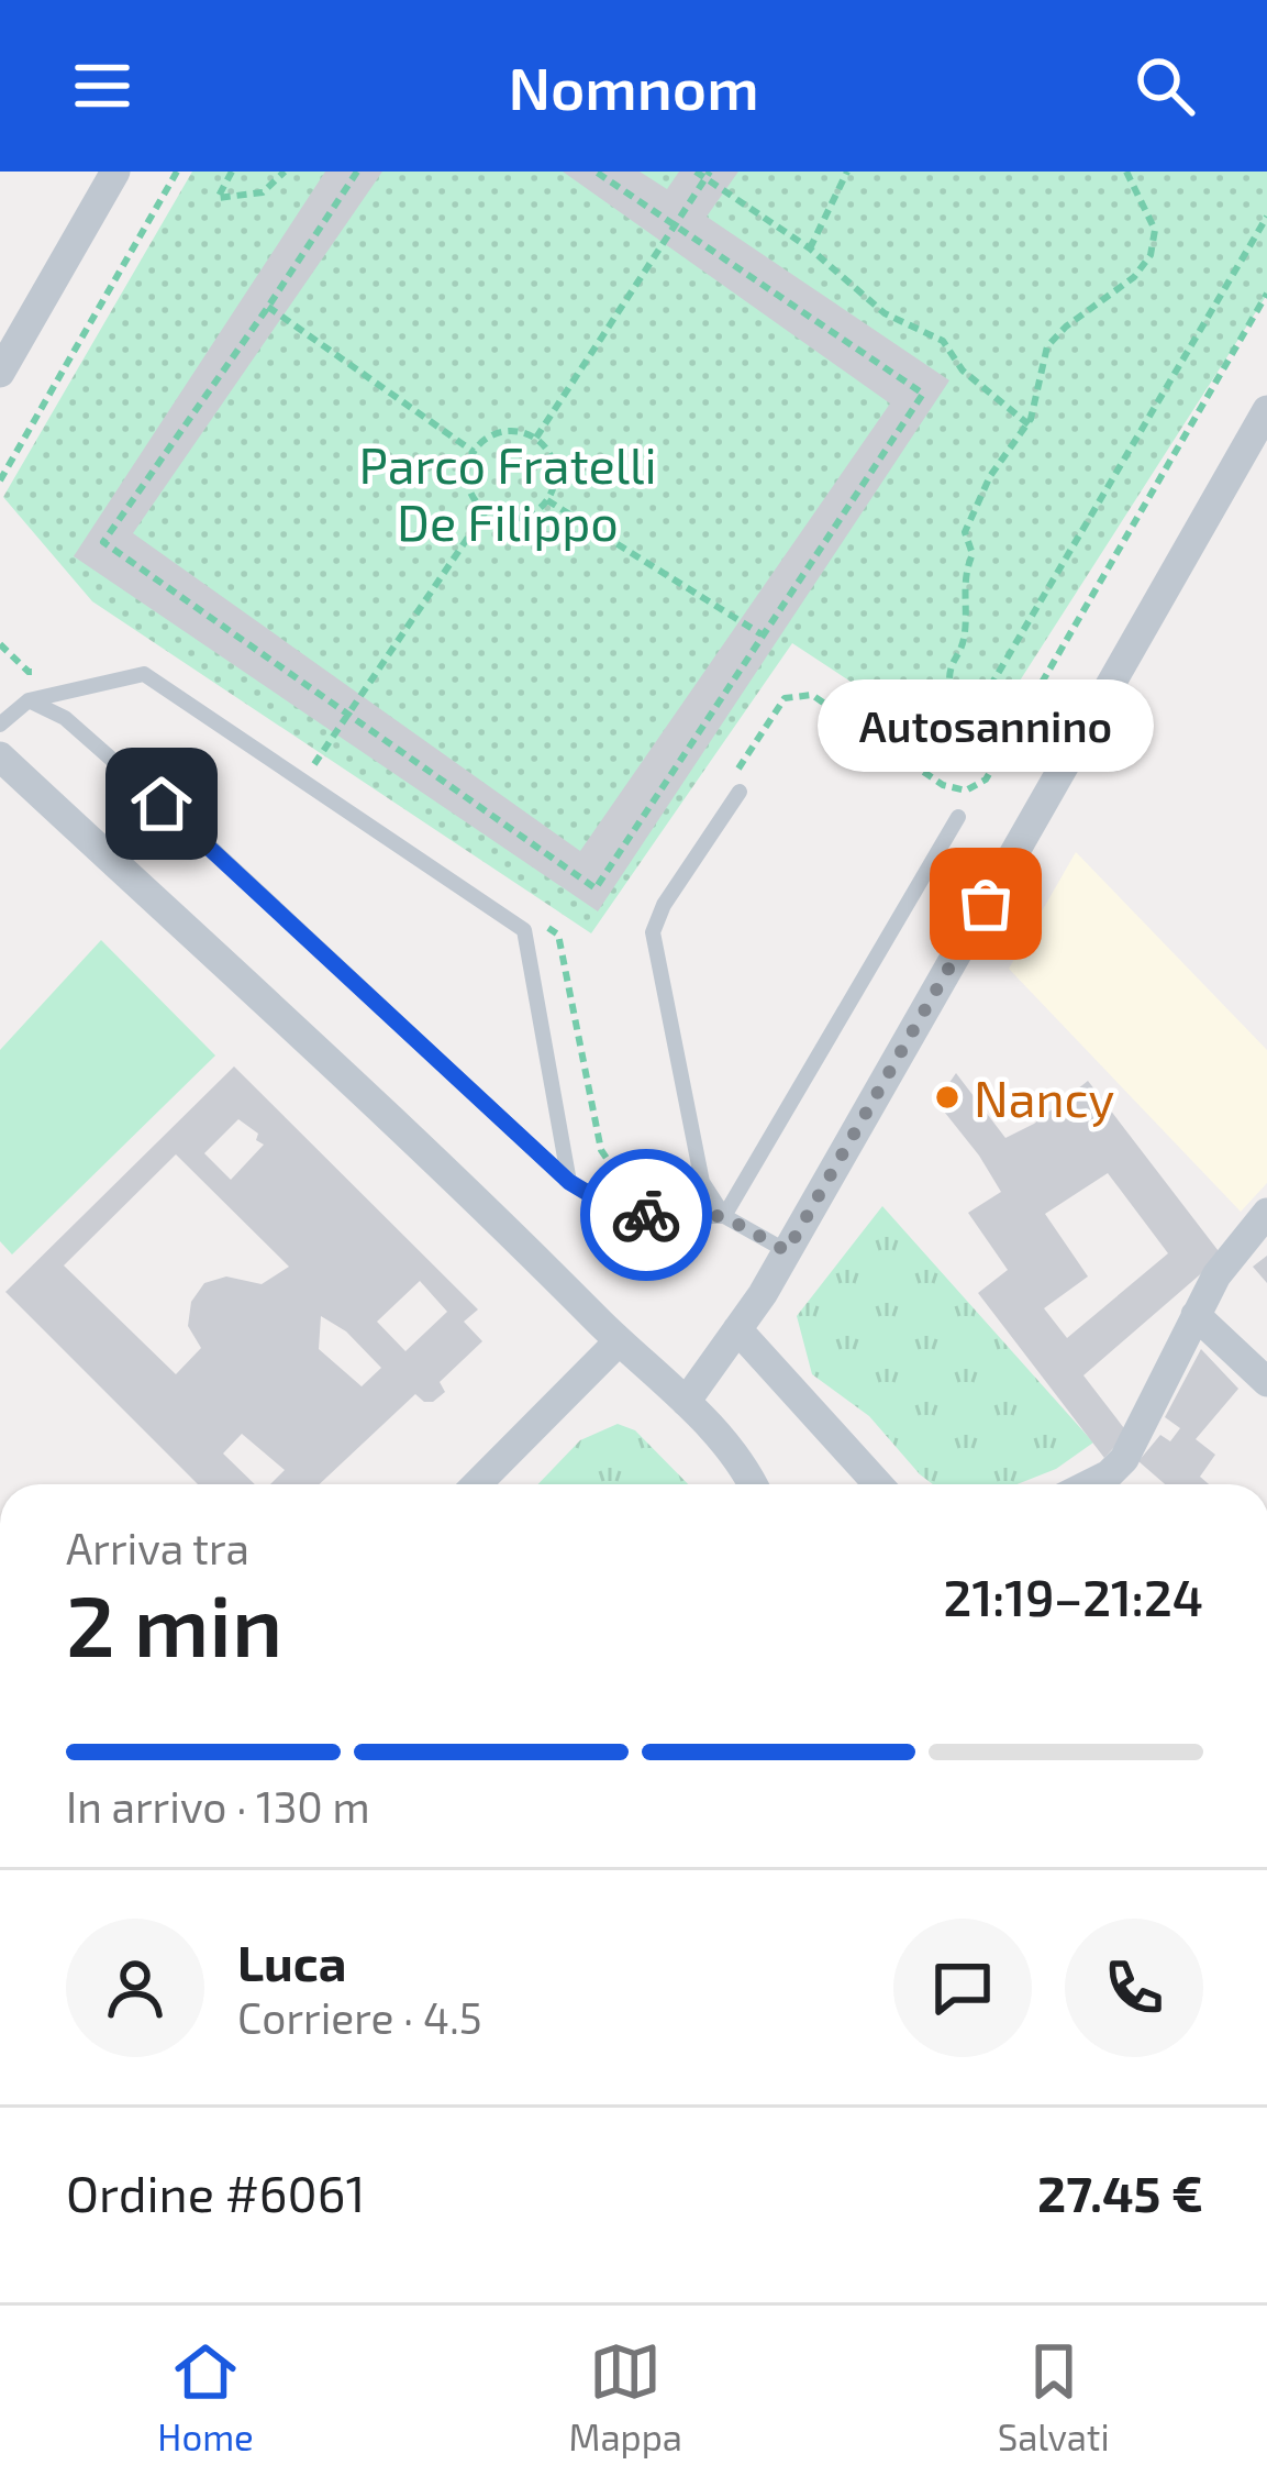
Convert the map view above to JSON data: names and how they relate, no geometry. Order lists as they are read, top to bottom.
{
  "parks": ["Parco Fratelli De Filippo"],
  "places": ["Autosannino", "Nancy"],
  "page": {
    "header": "Nomnom",
    "bubble": "Autosannino",
    "heading": ["2 min", "Arriva tra", "21:19–21:24"],
    "panel": [
      "Luca",
      "Corriere · 4.5",
      "Ordine #6061",
      "27.45 €"
    ],
    "bar": "In arrivo · 130 m",
    "tabs": ["Home", "Mappa", "Salvati"]
  }
}
